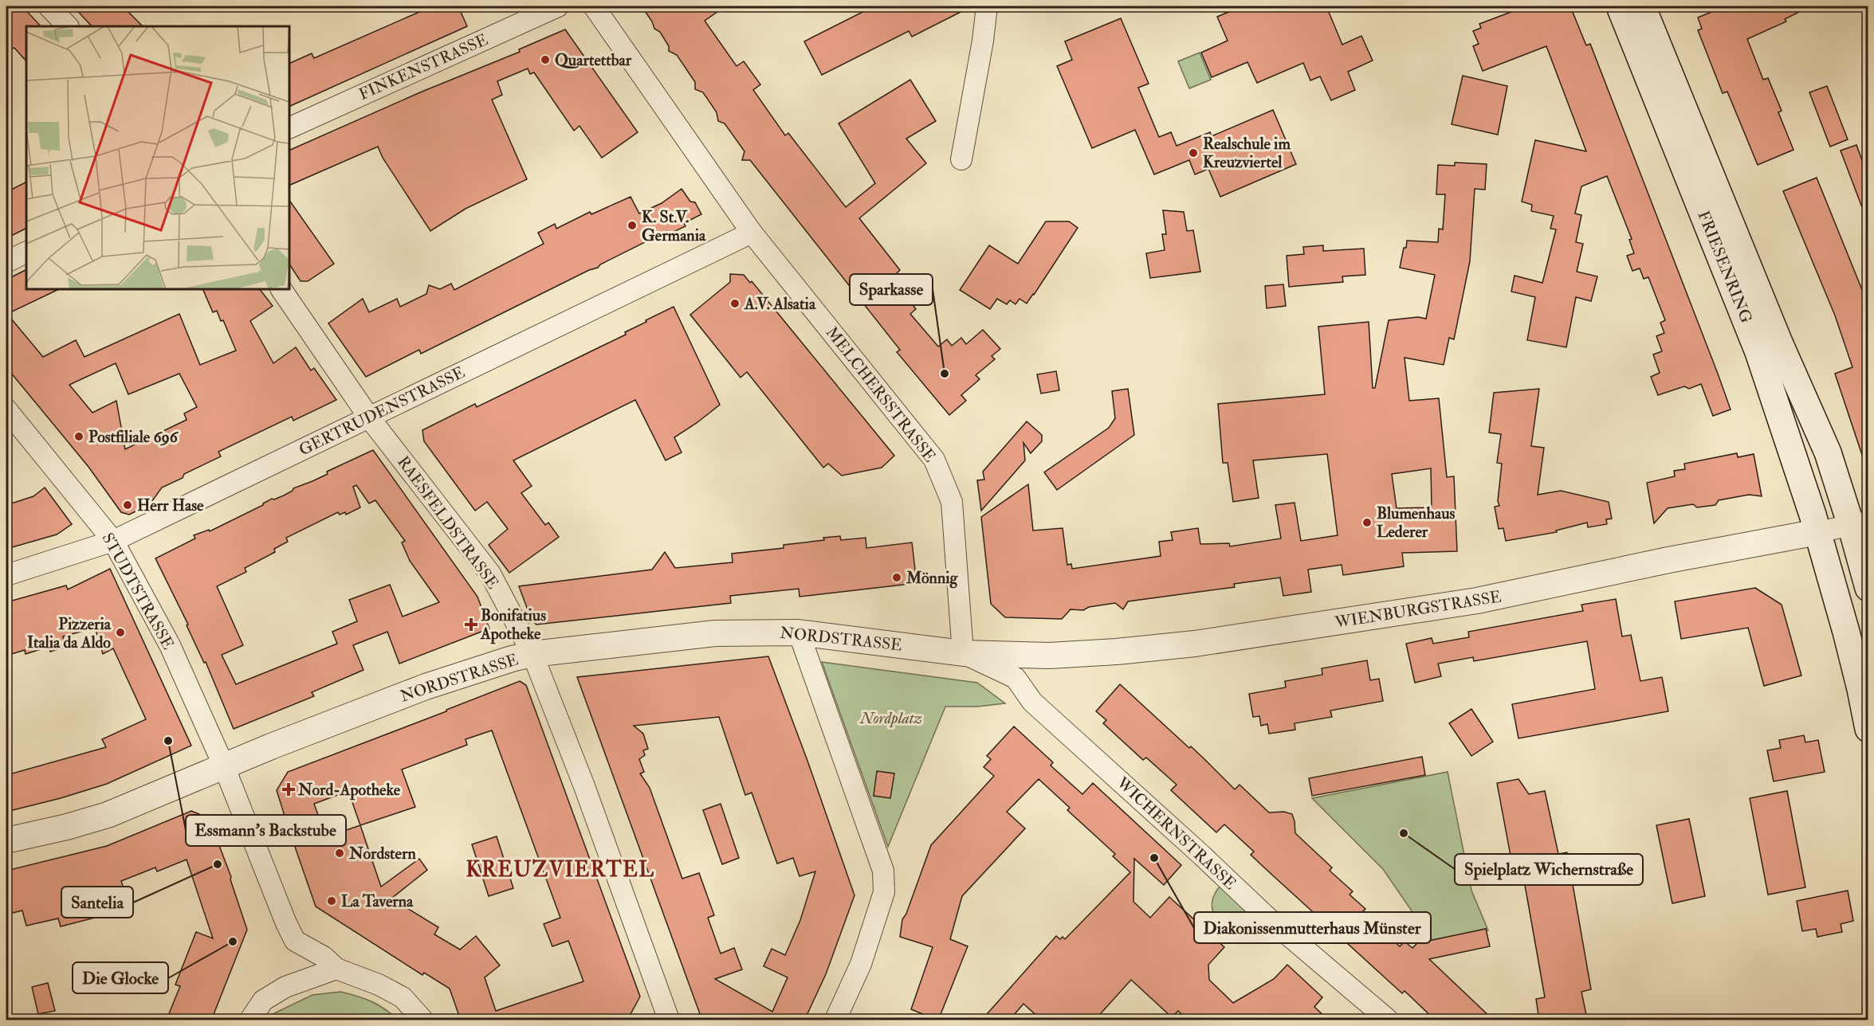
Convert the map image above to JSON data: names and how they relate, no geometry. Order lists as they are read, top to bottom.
{
  "streets": {
    "main road": ["FRIESENRING"],
    "street": [
      "FINKENSTRASSE",
      "MELCHERSSTRASSE",
      "GERTRUDENSTRASSE",
      "RAESFELDSTRASSE",
      "STUDTSTRASSE",
      "WIENBURGSTRASSE",
      "NORDSTRASSE",
      "WICHERNSTRASSE"
    ]
  },
  "crossings": [
    ["FRIESENRING", "WIENBURGSTRASSE"],
    ["MELCHERSSTRASSE", "GERTRUDENSTRASSE"],
    ["MELCHERSSTRASSE", "WIENBURGSTRASSE"],
    ["MELCHERSSTRASSE", "NORDSTRASSE"],
    ["MELCHERSSTRASSE", "WICHERNSTRASSE"],
    ["GERTRUDENSTRASSE", "RAESFELDSTRASSE"],
    ["GERTRUDENSTRASSE", "STUDTSTRASSE"],
    ["RAESFELDSTRASSE", "NORDSTRASSE"],
    ["STUDTSTRASSE", "NORDSTRASSE"],
    ["WIENBURGSTRASSE", "NORDSTRASSE"],
    ["WIENBURGSTRASSE", "WICHERNSTRASSE"],
    ["NORDSTRASSE", "WICHERNSTRASSE"]
  ],
  "districts": ["KREUZVIERTEL"],
  "parks": ["Nordplatz"],
  "places": {
    "other": [
      "Quartettbar",
      "Realschule im Kreuzviertel",
      "K. St.V. Germania",
      "A.V. Alsatia",
      "Sparkasse",
      "Postfiliale 696",
      "Herr Hase",
      "Blumenhaus Lederer",
      "Mönnig",
      "Pizzeria Italia da Aldo",
      "Essmann's Backstube",
      "Spielplatz Wichernstraße",
      "Nordstern",
      "Diakonissenmutterhaus Münster",
      "Santelia",
      "La Taverna",
      "Die Glocke"
    ],
    "health": ["Bonifatius Apotheke", "Nord-Apotheke"]
  }
}
